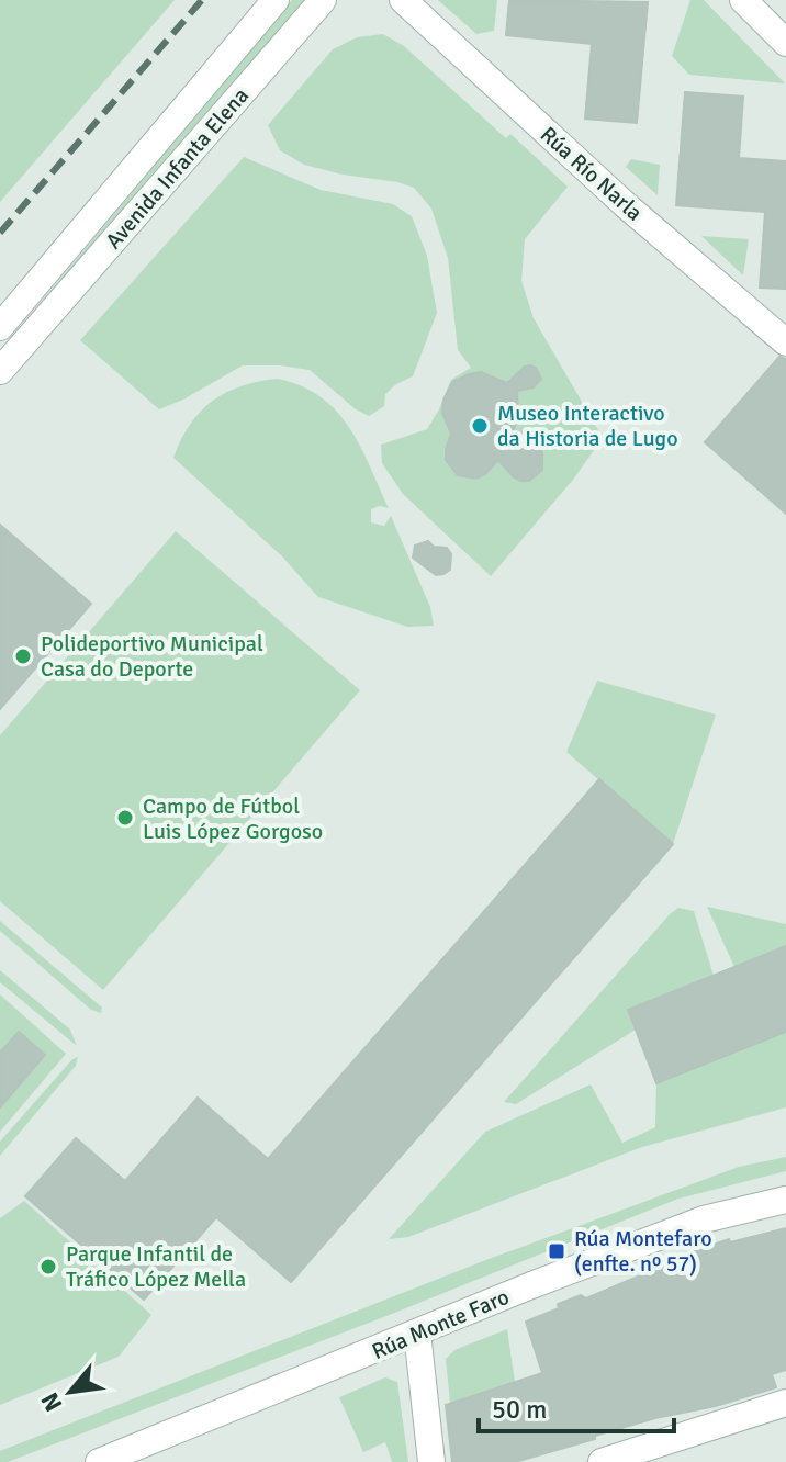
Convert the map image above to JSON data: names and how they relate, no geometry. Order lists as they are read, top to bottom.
{
  "streets": {
    "street": ["Avenida Infanta Elena", "Rúa Río Narla", "Rúa Monte Faro"]
  },
  "places": {
    "other": [
      "Museo Interactivo da Historia de Lugo",
      "Polideportivo Municipal Casa do Deporte",
      "Campo de Fútbol Luis López Gorgoso",
      "Parque Infantil de Tráfico López Mella"
    ],
    "transit": ["Rúa Montefaro (enfte. nº 57)"]
  },
  "scale_bar": "50 m",
  "north": "bottom left"
}
